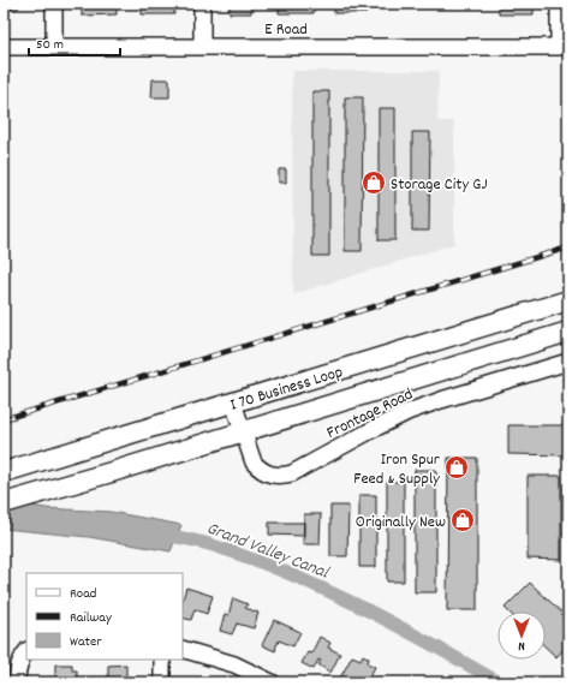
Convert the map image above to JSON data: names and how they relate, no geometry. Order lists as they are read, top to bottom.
{
  "streets": {
    "main road": ["I 70 Business Loop"],
    "street": ["E Road", "Frontage Road"]
  },
  "crossings": [
    ["I 70 Business Loop", "Frontage Road"]
  ],
  "water": ["Grand Valley Canal"],
  "places": {
    "shop": ["Storage City GJ", "Iron Spur Feed & Supply", "Originally New"]
  },
  "legend": ["Road", "Railway", "Water"],
  "scale_bar": "50 m",
  "north": "bottom"
}
